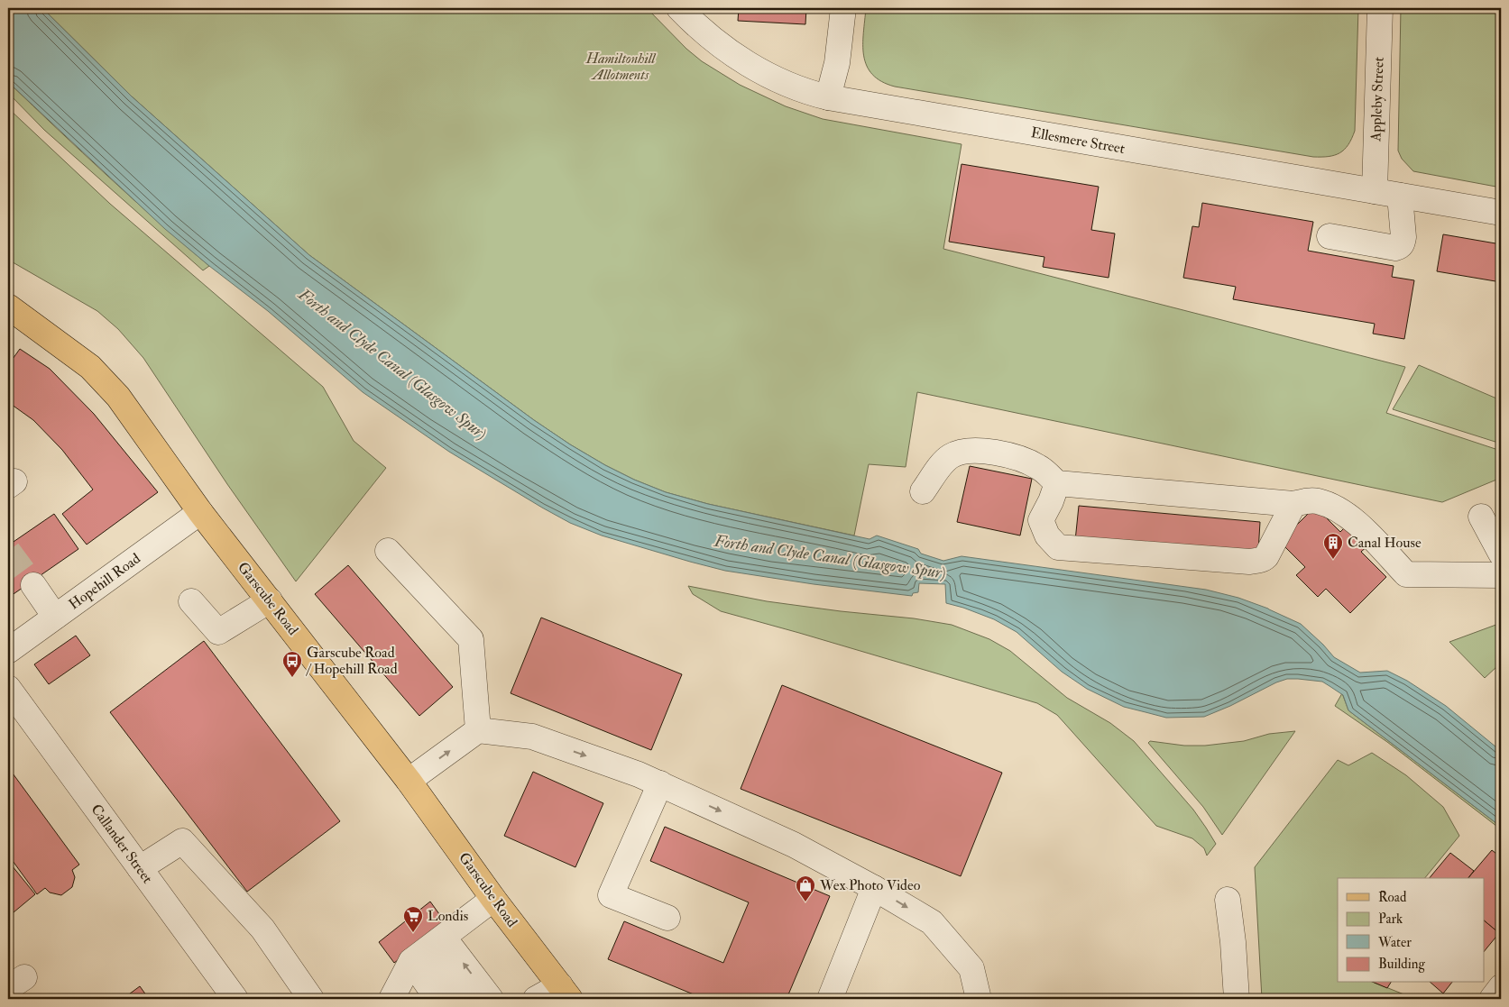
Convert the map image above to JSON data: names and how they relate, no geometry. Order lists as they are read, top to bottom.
{
  "streets": {
    "main road": ["Garscube Road"],
    "street": [
      "Appleby Street",
      "Ellesmere Street",
      "Hopehill Road",
      "Callander Street"
    ]
  },
  "crossings": [
    ["Appleby Street", "Ellesmere Street"],
    ["Hopehill Road", "Garscube Road"]
  ],
  "water": ["Forth and Clyde Canal (Glasgow Spur)"],
  "parks": ["Hamiltonhill Allotments"],
  "places": {
    "building": ["Canal House"],
    "bus stop": ["Garscube Road / Hopehill Road"],
    "shop": ["Wex Photo Video"],
    "supermarket": ["Londis"]
  },
  "legend": [
    "Road",
    "Park",
    "Water",
    "Building"
  ]
}
